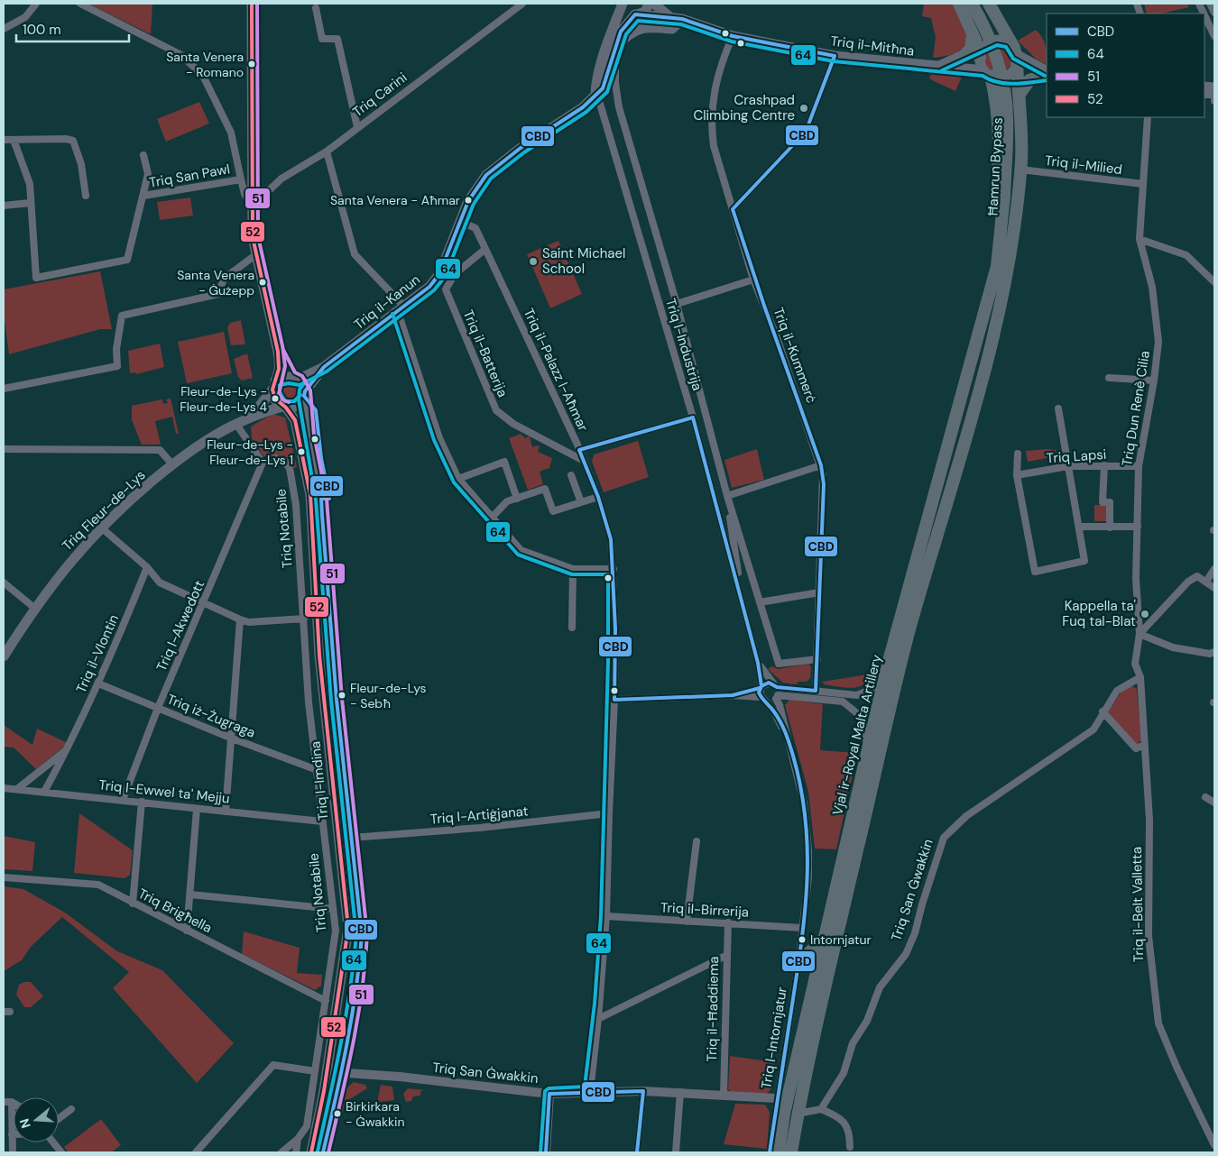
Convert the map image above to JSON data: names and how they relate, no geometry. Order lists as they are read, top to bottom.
{
  "streets": {
    "highway": ["Ħamrun Bypass", "Vjal ir-Royal Malta Artillery"],
    "main road": [
      "Triq il-Mitħna",
      "Triq il-Kanun",
      "Triq Fleur-de-Lys",
      "Triq l-Imdina"
    ],
    "street": [
      "Triq Carini",
      "Triq il-Milied",
      "Triq San Pawl",
      "Triq l-Industrija",
      "Triq il-Batterija",
      "Triq il-Kummerċ",
      "Triq il-Palazz l-Aħmar",
      "Triq Dun Renè Cilia",
      "Triq Lapsi",
      "Triq Notabile",
      "Triq l-Akwedott",
      "Triq il-Vlontin",
      "Triq iż-Żugraga",
      "Triq l-Ewwel ta' Mejju",
      "Triq l-Artiġjanat",
      "Triq San Ġwakkin",
      "Triq il-Belt Valletta",
      "Triq il-Birrerija",
      "Triq Brigħella",
      "Triq il-Ħaddiema",
      "Triq l-Intornjatur"
    ]
  },
  "crossings": [
    ["Triq il-Mitħna", "Triq il-Kanun"],
    ["Triq il-Mitħna", "Triq il-Kummerċ"],
    ["Triq il-Milied", "Triq Dun Renè Cilia"],
    ["Ħamrun Bypass", "Vjal ir-Royal Malta Artillery"],
    ["Triq il-Kanun", "Triq l-Industrija"],
    ["Triq il-Kanun", "Triq il-Palazz l-Aħmar"],
    ["Triq il-Kanun", "Triq Fleur-de-Lys"],
    ["Triq il-Kanun", "Triq l-Imdina"],
    ["Triq l-Industrija", "Triq il-Kummerċ"],
    ["Triq l-Industrija", "Triq l-Intornjatur"],
    ["Triq il-Batterija", "Triq il-Palazz l-Aħmar"],
    ["Triq il-Palazz l-Aħmar", "Triq l-Artiġjanat"],
    ["Triq il-Palazz l-Aħmar", "Triq San Ġwakkin"],
    ["Triq il-Palazz l-Aħmar", "Triq il-Birrerija"],
    ["Triq Dun Renè Cilia", "Triq Lapsi"],
    ["Triq Dun Renè Cilia", "Triq San Ġwakkin"],
    ["Triq Dun Renè Cilia", "Triq il-Belt Valletta"],
    ["Triq Fleur-de-Lys", "Triq l-Imdina"],
    ["Triq Notabile", "Triq l-Akwedott"],
    ["Triq Notabile", "Triq iż-Żugraga"],
    ["Triq Notabile", "Triq l-Ewwel ta' Mejju"],
    ["Triq Notabile", "Triq Brigħella"],
    ["Triq l-Akwedott", "Triq iż-Żugraga"],
    ["Triq l-Akwedott", "Triq l-Ewwel ta' Mejju"],
    ["Triq il-Vlontin", "Triq iż-Żugraga"],
    ["Triq il-Vlontin", "Triq l-Ewwel ta' Mejju"],
    ["Triq l-Imdina", "Triq l-Artiġjanat"],
    ["Triq l-Imdina", "Triq San Ġwakkin"],
    ["Triq San Ġwakkin", "Triq il-Belt Valletta"],
    ["Triq San Ġwakkin", "Triq il-Ħaddiema"],
    ["Triq San Ġwakkin", "Triq l-Intornjatur"],
    ["Triq il-Birrerija", "Triq il-Ħaddiema"],
    ["Triq il-Birrerija", "Triq l-Intornjatur"]
  ],
  "places": [
    "Santa Venera - Romano",
    "Crashpad Climbing Centre",
    "Santa Venera - Aħmar",
    "Saint Michael School",
    "Santa Venera - Ġużepp",
    "Fleur-de-Lys - Fleur-de-Lys 4",
    "Fleur-de-Lys - Fleur-de-Lys 1",
    "Kappella ta' Fuq tal-Blat",
    "Fleur-de-Lys - Sebħ",
    "Intornjatur",
    "Birkirkara - Ġwakkin"
  ],
  "lines": [
    "transit line 51",
    "transit line 52",
    "transit line CBD",
    "transit line 64"
  ],
  "legend": [
    "CBD",
    "64",
    "51",
    "52"
  ],
  "scale_bar": "100 m",
  "north": "left"
}
